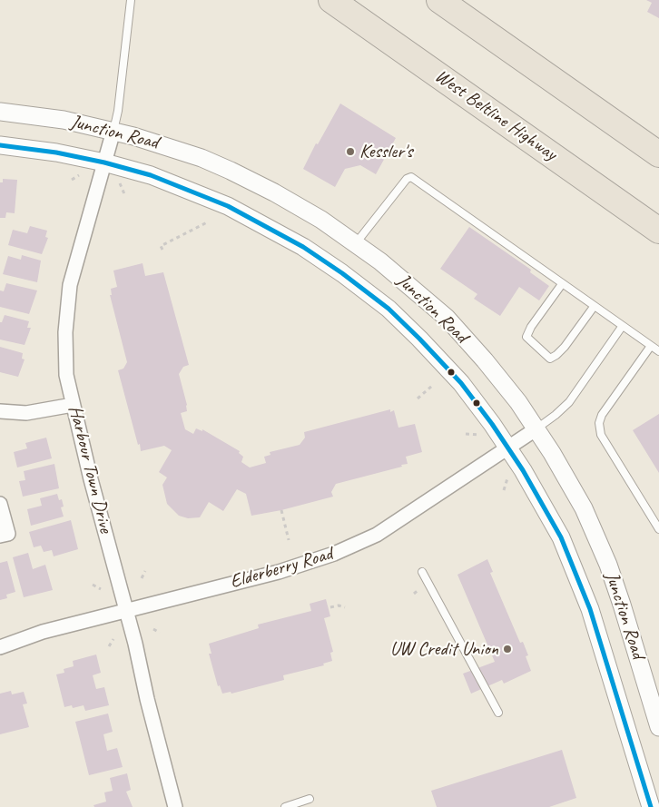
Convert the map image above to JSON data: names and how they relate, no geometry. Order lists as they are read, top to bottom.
{
  "streets": {
    "highway": ["West Beltline Highway"],
    "street": ["Junction Road", "Harbour Town Drive", "Elderberry Road"]
  },
  "crossings": [
    ["Junction Road", "Harbour Town Drive"],
    ["Junction Road", "Elderberry Road"],
    ["Harbour Town Drive", "Elderberry Road"]
  ],
  "places": ["Kessler's", "UW Credit Union"]
}
